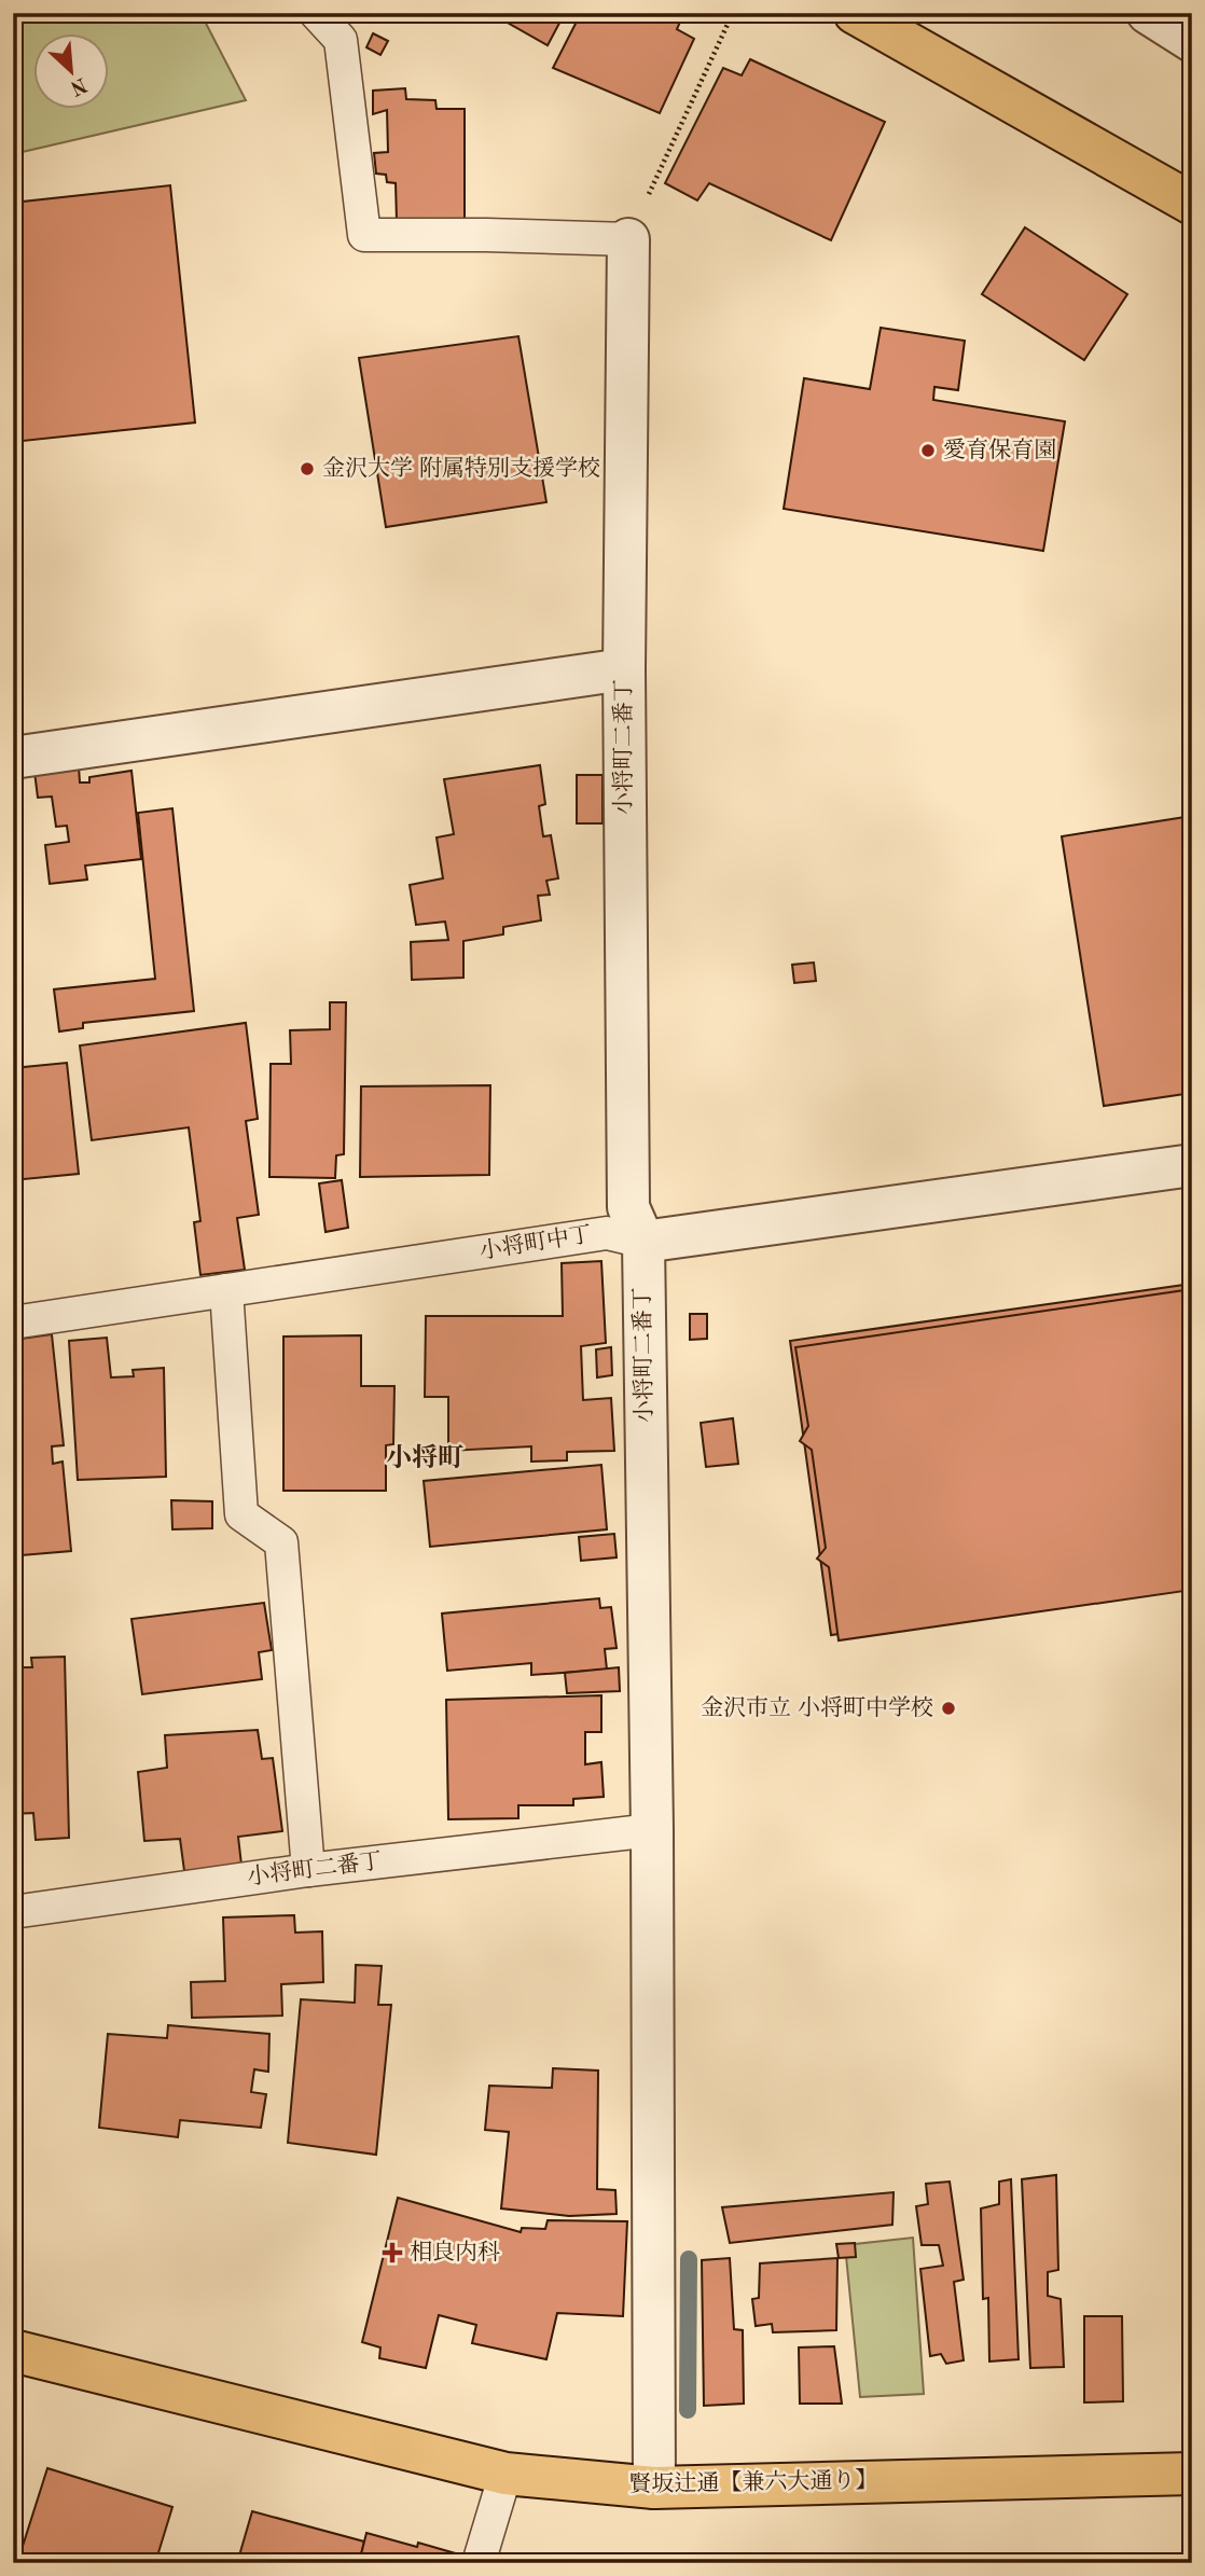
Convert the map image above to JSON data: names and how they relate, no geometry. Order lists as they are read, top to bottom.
{
  "streets": {
    "main road": ["賢坂辻通【兼六大通り】"],
    "street": ["小将町二番丁", "小将町中丁"]
  },
  "crossings": [
    ["小将町二番丁", "小将町中丁"]
  ],
  "districts": ["小将町"],
  "places": {
    "other": ["愛育保育園", "金沢大学 附属特別支援学校", "金沢市立 小将町中学校"],
    "health": ["相良内科"]
  },
  "north": "bottom right"
}
